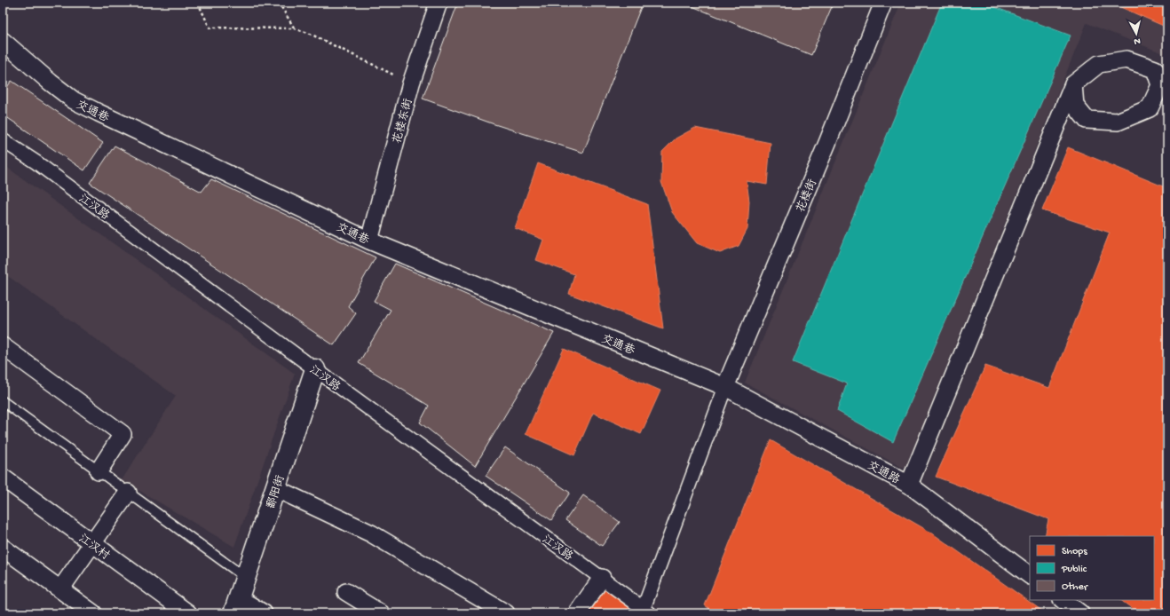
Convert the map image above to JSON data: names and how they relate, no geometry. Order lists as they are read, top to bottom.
{
  "streets": {
    "street": [
      "交通巷",
      "花楼东街",
      "花楼街",
      "江汉路",
      "交通路",
      "鄱阳街",
      "江汉村"
    ]
  },
  "crossings": [
    ["交通巷", "花楼东街"],
    ["交通巷", "花楼街"],
    ["交通巷", "交通路"],
    ["花楼街", "交通路"],
    ["江汉路", "鄱阳街"]
  ],
  "legend": ["Shops", "Public", "Other"],
  "north": "bottom"
}
